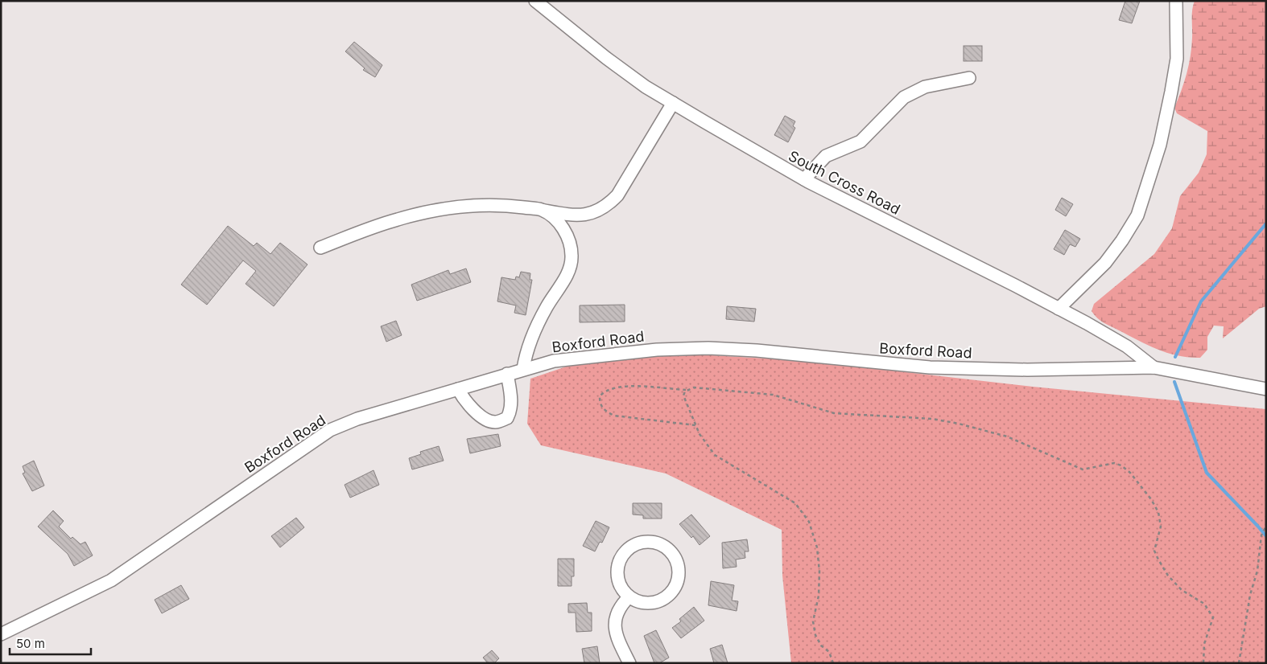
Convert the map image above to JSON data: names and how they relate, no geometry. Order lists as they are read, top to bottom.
{
  "streets": {
    "street": ["South Cross Road", "Boxford Road"]
  },
  "crossings": [
    ["South Cross Road", "Boxford Road"]
  ],
  "scale_bar": "50 m"
}
